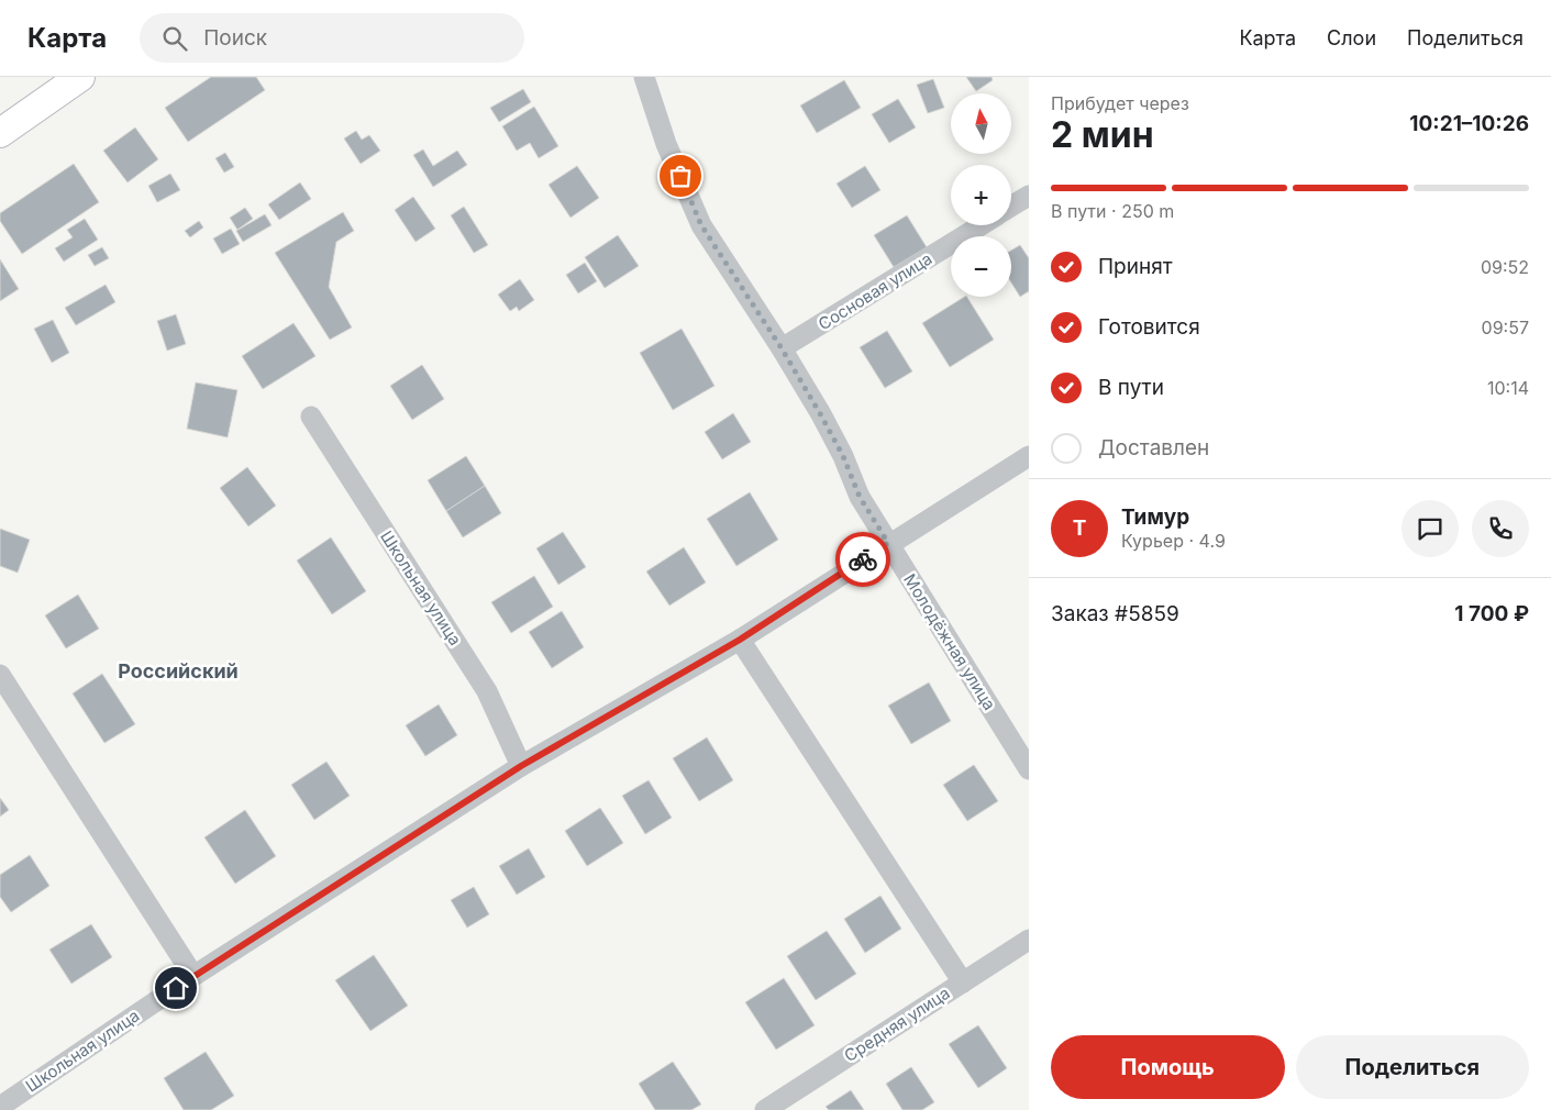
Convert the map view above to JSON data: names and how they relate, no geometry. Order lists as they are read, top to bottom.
{
  "streets": {
    "street": [
      "Сосновая улица",
      "Школьная улица",
      "Молодёжная улица",
      "Средняя улица"
    ]
  },
  "crossings": [
    ["Сосновая улица", "Молодёжная улица"],
    ["Школьная улица", "Молодёжная улица"]
  ],
  "districts": ["Российский"],
  "north": "top",
  "page": {
    "header": "Карта",
    "search": "Поиск",
    "nav": ["Карта", "Слои", "Поделиться"],
    "heading": ["2 мин", "Прибудет через", "10:21–10:26"],
    "panel": [
      "Тимур",
      "Курьер · 4.9",
      "Заказ #5859",
      "1 700 ₽"
    ],
    "map_buttons": ["+", "−"],
    "bar": "В пути · 250 m",
    "list": [
      ["Принят", "09:52"],
      ["Готовится", "09:57"],
      ["В пути", "10:14"],
      "Доставлен"
    ],
    "round": "Т",
    "buttons": ["Помощь", "Поделиться"]
  }
}
